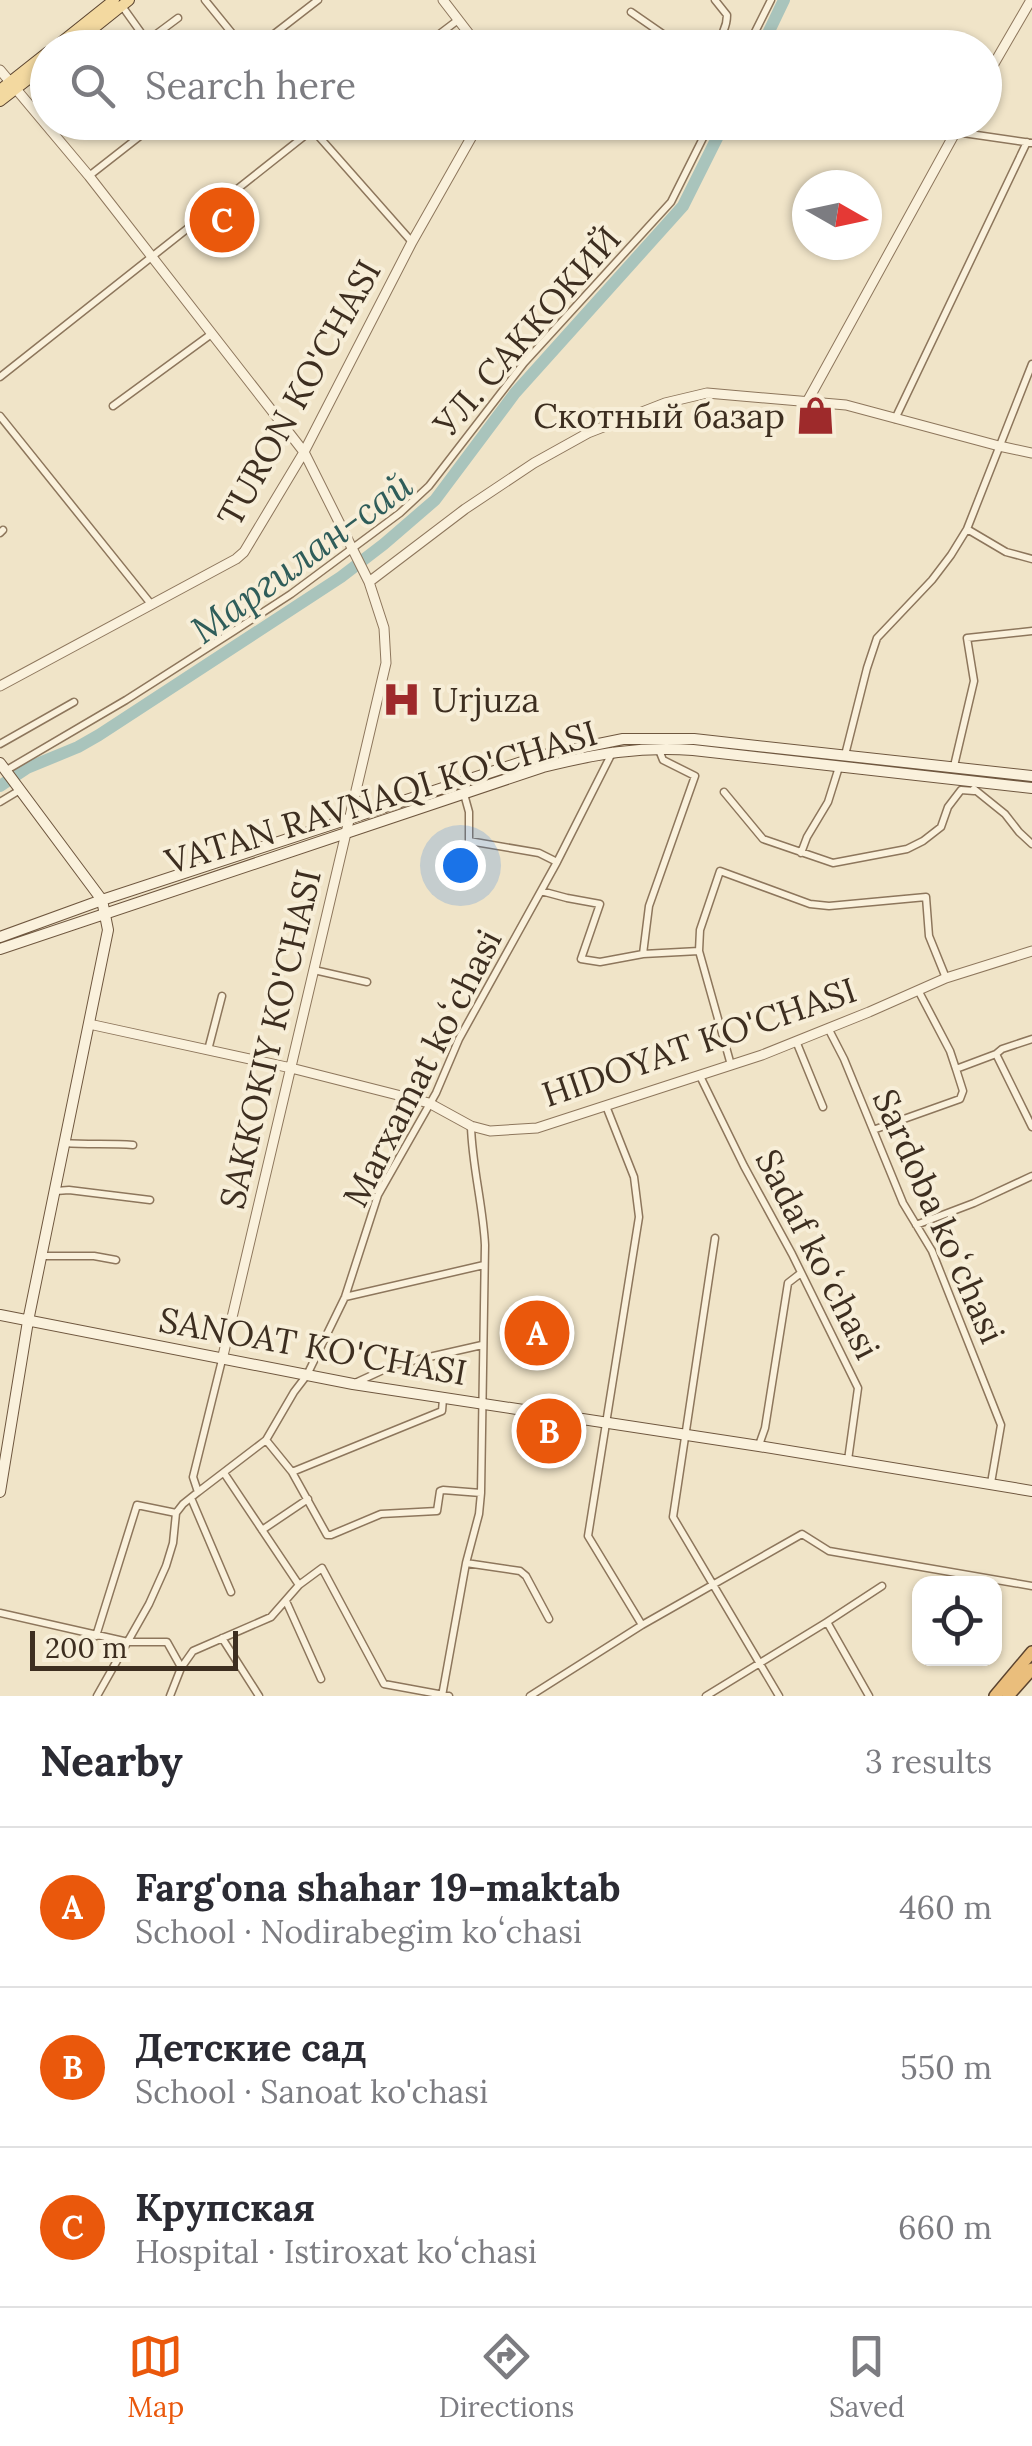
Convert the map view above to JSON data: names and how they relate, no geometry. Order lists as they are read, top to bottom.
{
  "streets": {
    "main road": ["VATAN RAVNAQI KO'CHASI", "SANOAT KO'CHASI"],
    "street": [
      "УЛ. САККОКИЙ",
      "TURON KO'CHASI",
      "SAKKOKIY KO'CHASI",
      "HIDOYAT KO'CHASI",
      "Marxamat koʻchasi",
      "Sardoba koʻchasi",
      "Sadaf koʻchasi"
    ]
  },
  "crossings": [
    ["УЛ. САККОКИЙ", "SAKKOKIY KO'CHASI"],
    ["TURON KO'CHASI", "SAKKOKIY KO'CHASI"],
    ["VATAN RAVNAQI KO'CHASI", "SAKKOKIY KO'CHASI"],
    ["VATAN RAVNAQI KO'CHASI", "Marxamat koʻchasi"],
    ["SAKKOKIY KO'CHASI", "HIDOYAT KO'CHASI"],
    ["SAKKOKIY KO'CHASI", "Marxamat koʻchasi"],
    ["SAKKOKIY KO'CHASI", "SANOAT KO'CHASI"],
    ["HIDOYAT KO'CHASI", "Marxamat koʻchasi"],
    ["HIDOYAT KO'CHASI", "Sardoba koʻchasi"],
    ["HIDOYAT KO'CHASI", "Sadaf koʻchasi"],
    ["Marxamat koʻchasi", "SANOAT KO'CHASI"],
    ["Sardoba koʻchasi", "SANOAT KO'CHASI"],
    ["Sadaf koʻchasi", "SANOAT KO'CHASI"]
  ],
  "water": ["Маргилан-сай"],
  "places": {
    "shop": ["Скотный базар"],
    "hospital": ["Urjuza"]
  },
  "scale_bar": "200 m",
  "north": "right",
  "page": {
    "search": "Search here",
    "pins": ["C", "A", "B"],
    "scale": "200 m",
    "heading": ["Nearby", "3 results"],
    "list": [
      {
        "mark": "A",
        "name": "Farg'ona shahar 19-maktab",
        "note": "School · Nodirabegim koʻchasi",
        "value": "460 m"
      },
      {
        "mark": "B",
        "name": "Детские сад",
        "note": "School · Sanoat ko'chasi",
        "value": "550 m"
      },
      {
        "mark": "C",
        "name": "Крупская",
        "note": "Hospital · Istiroxat koʻchasi",
        "value": "660 m"
      }
    ],
    "nav": ["Map", "Directions", "Saved"]
  }
}
